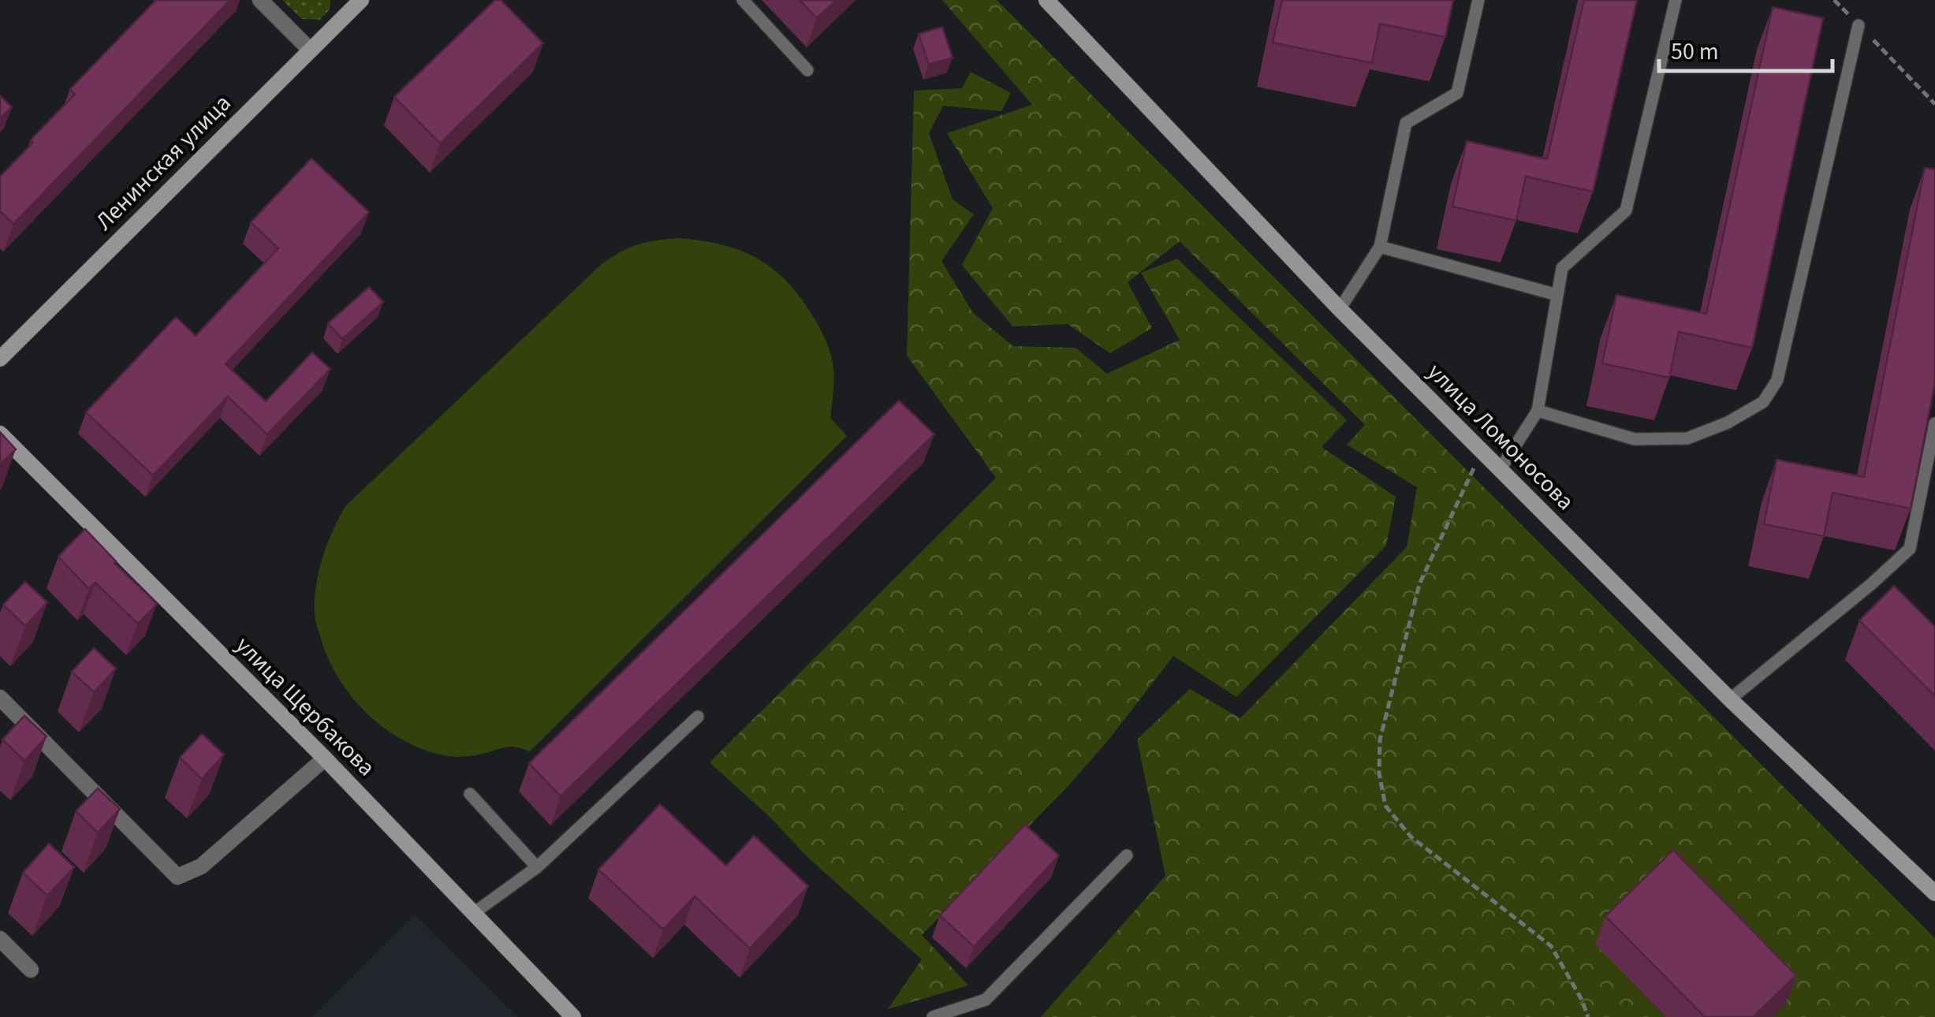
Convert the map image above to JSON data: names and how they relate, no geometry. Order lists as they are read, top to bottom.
{
  "streets": {
    "main road": ["Ленинская улица", "улица Ломоносова", "улица Щербакова"]
  },
  "scale_bar": "50 m"
}
